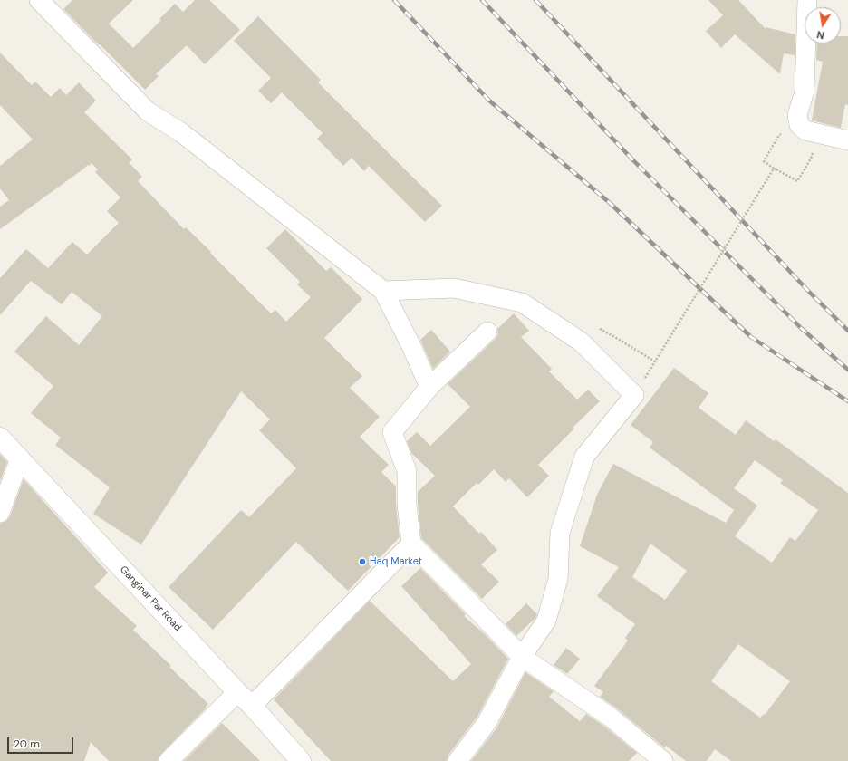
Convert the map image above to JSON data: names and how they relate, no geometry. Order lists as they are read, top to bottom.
{
  "streets": {
    "street": ["Ganginar Par Road"]
  },
  "places": ["Haq Market"],
  "scale_bar": "20 m",
  "north": "bottom"
}
